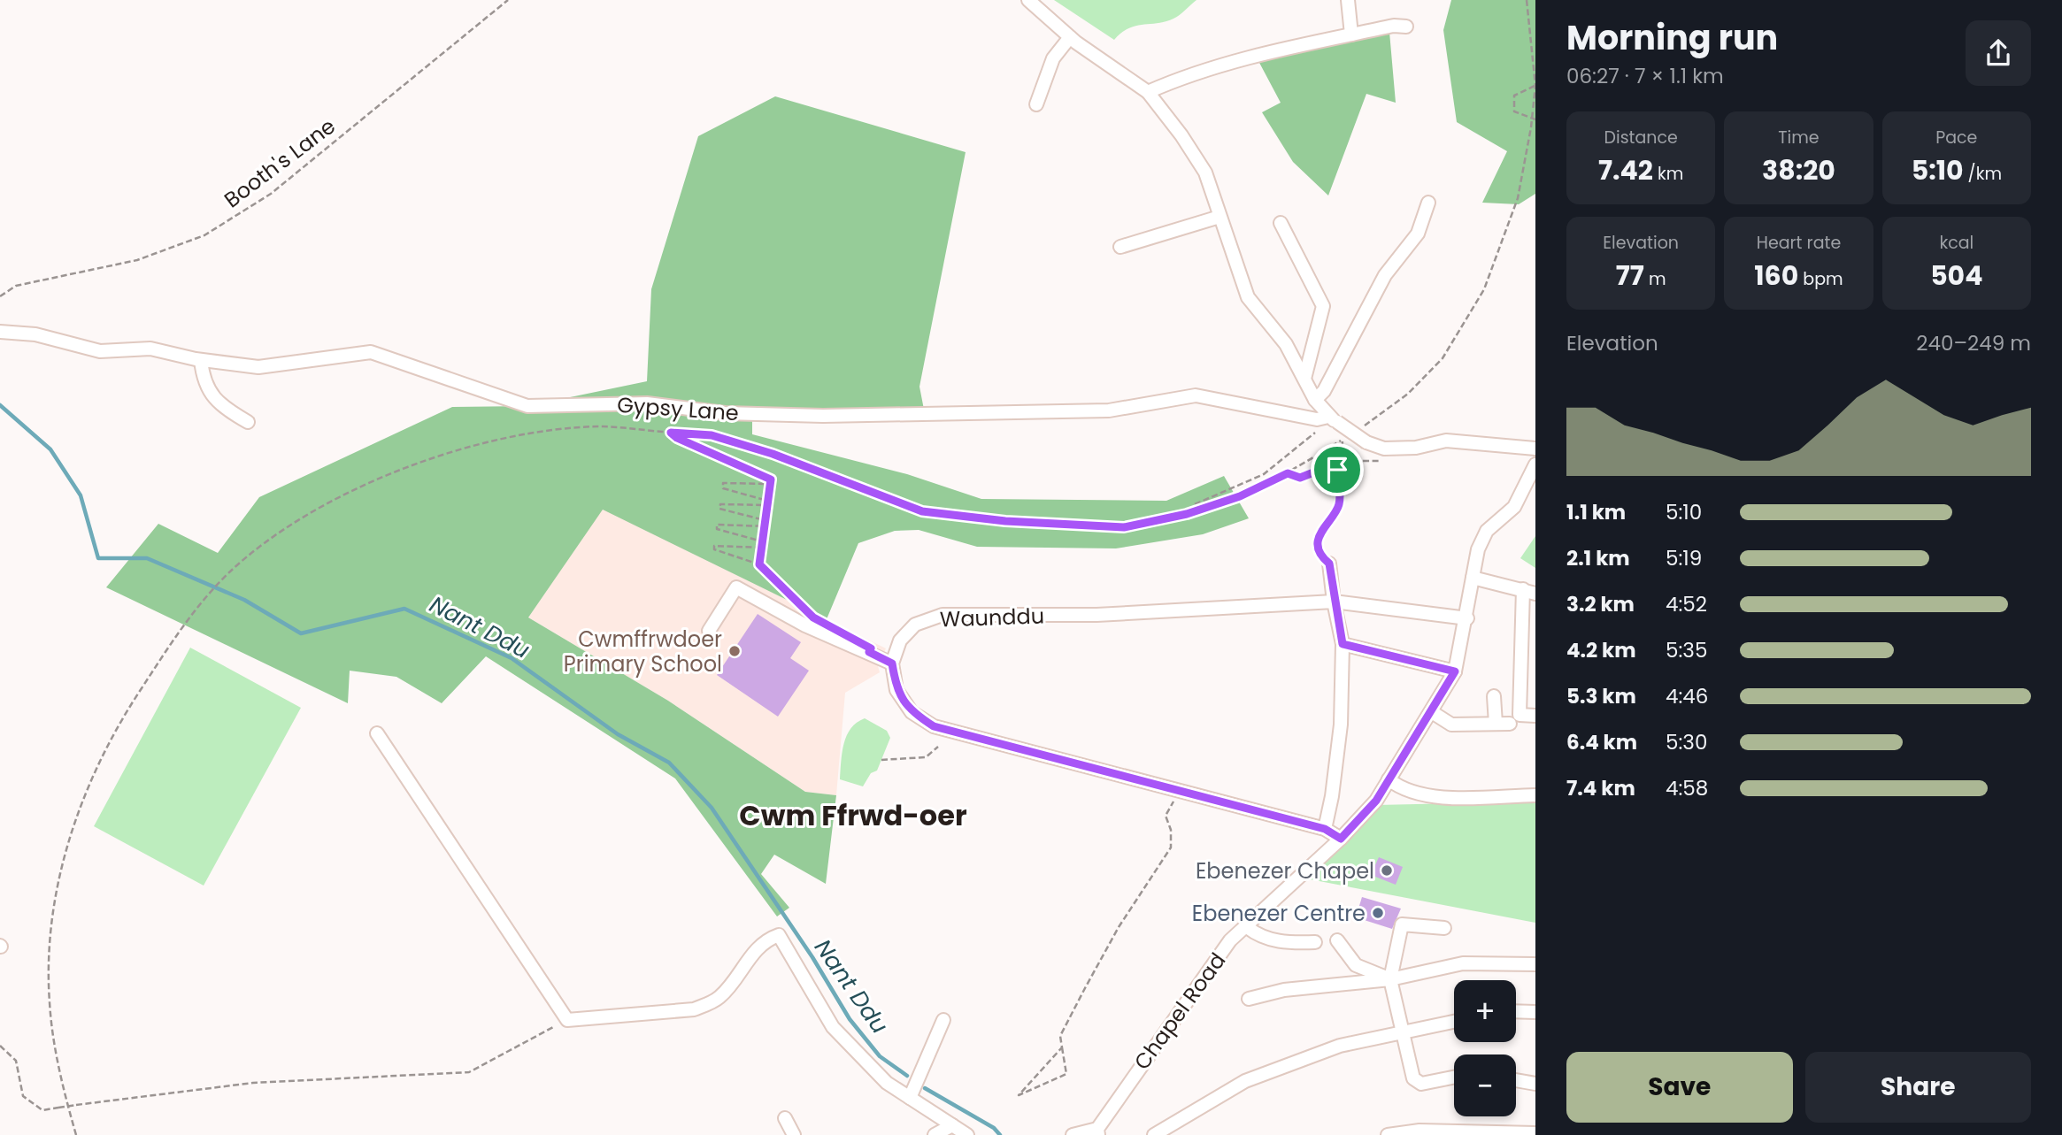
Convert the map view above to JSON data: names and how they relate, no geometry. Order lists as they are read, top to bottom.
{
  "streets": {
    "street": ["Gypsy Lane", "Waunddu", "Chapel Road"],
    "path": ["Booth's Lane"]
  },
  "crossings": [
    ["Waunddu", "Chapel Road"]
  ],
  "districts": ["Cwm Ffrwd-oer"],
  "water": ["Nant Ddu"],
  "places": ["Cwmffrwdoer Primary School", "Ebenezer Chapel", "Ebenezer Centre"],
  "page": {
    "heading": ["Morning run", "06:27 · 7 × 1.1 km"],
    "stats": [
      ["Distance", "7.42 km"],
      ["Time", "38:20"],
      ["Pace", "5:10 /km"],
      ["Elevation", "77 m"],
      ["Heart rate", "160 bpm"],
      ["kcal", "504"]
    ],
    "chart": ["Elevation", "240–249 m"],
    "list": [
      {
        "name": "1.1 km",
        "note": "5:10"
      },
      {
        "name": "2.1 km",
        "note": "5:19"
      },
      {
        "name": "3.2 km",
        "note": "4:52"
      },
      {
        "name": "4.2 km",
        "note": "5:35"
      },
      {
        "name": "5.3 km",
        "note": "4:46"
      },
      {
        "name": "6.4 km",
        "note": "5:30"
      },
      {
        "name": "7.4 km",
        "note": "4:58"
      }
    ],
    "map_buttons": ["+", "−"],
    "buttons": ["Save", "Share"]
  }
}
